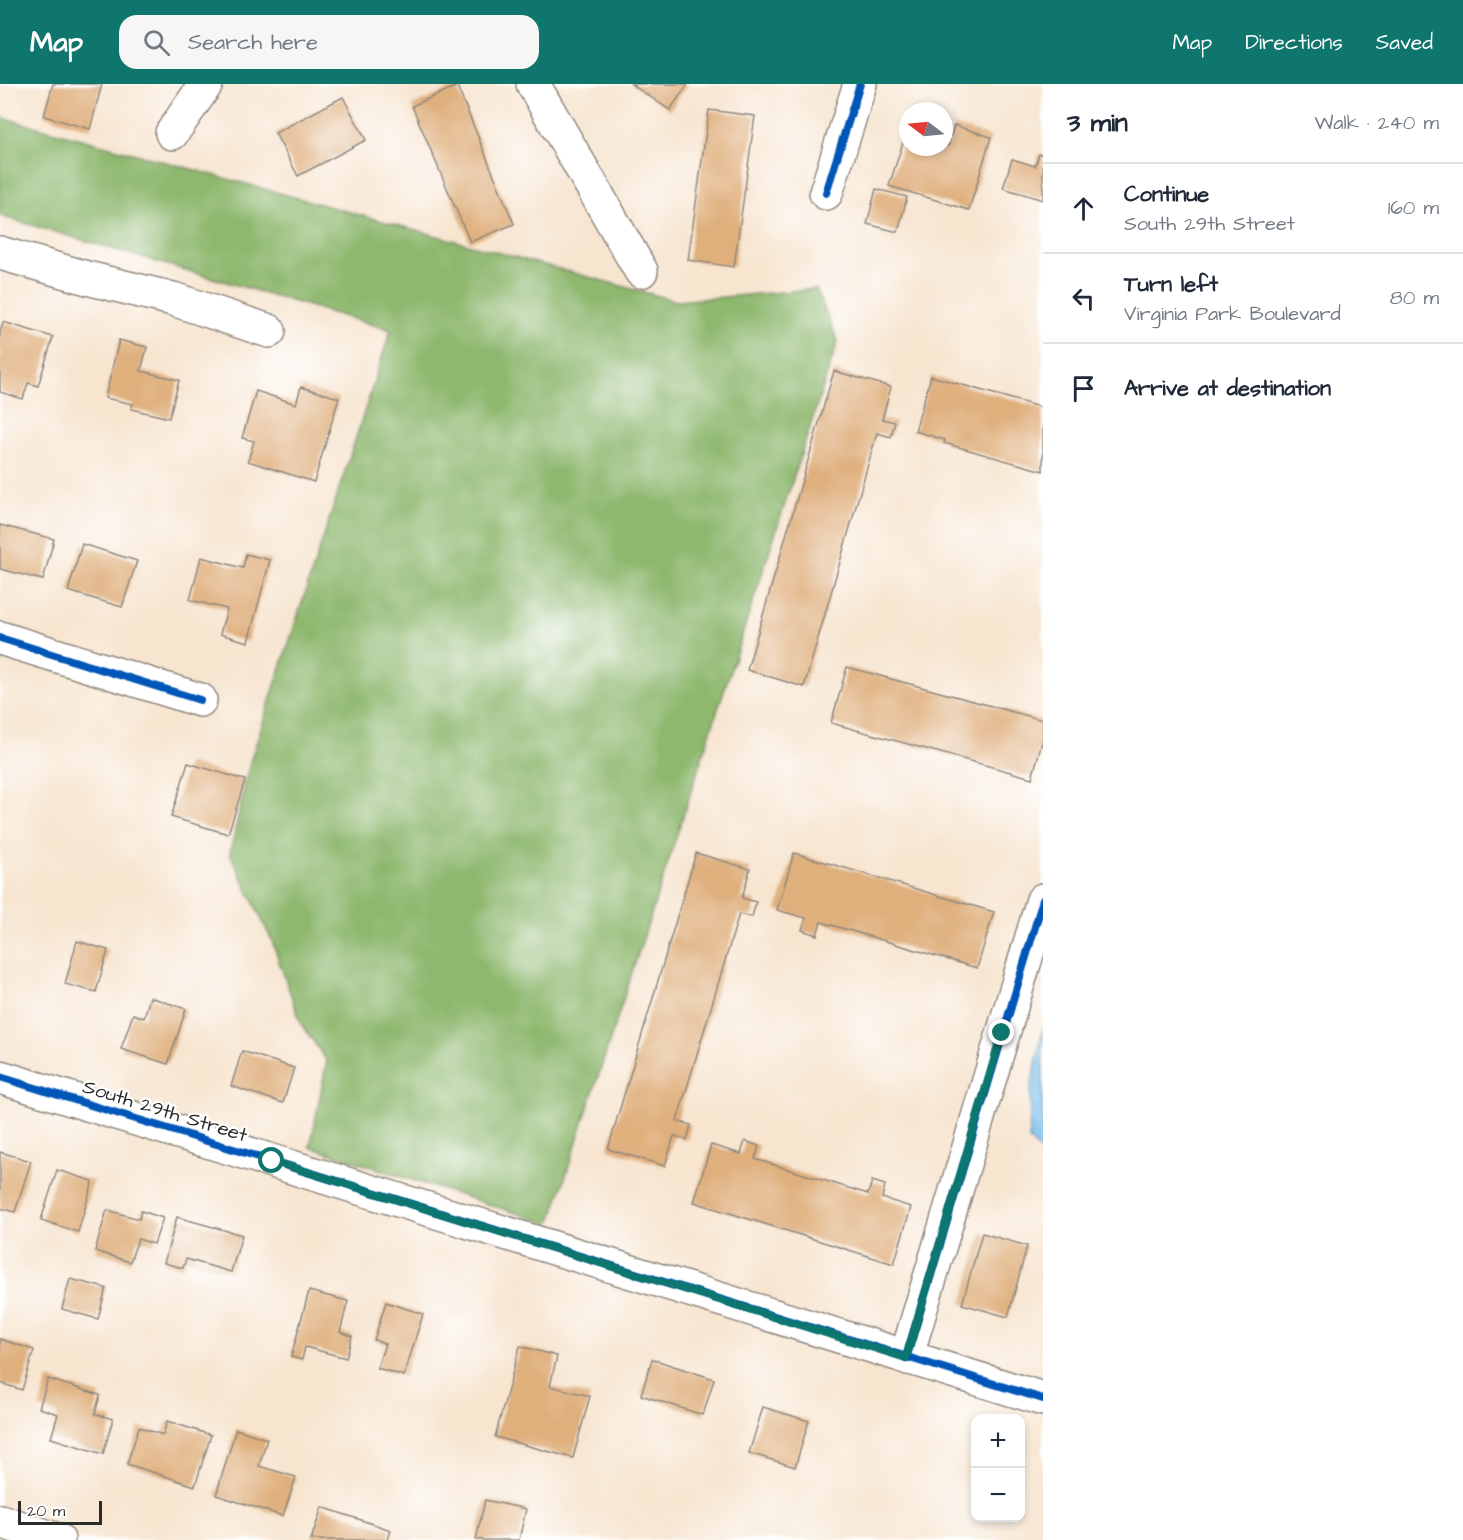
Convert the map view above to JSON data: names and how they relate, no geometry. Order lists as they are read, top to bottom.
{
  "streets": {
    "street": ["South 29th Street"]
  },
  "scale_bar": "20 m",
  "north": "left",
  "page": {
    "header": "Map",
    "search": "Search here",
    "nav": ["Map", "Directions", "Saved"],
    "heading": ["3 min", "Walk · 240 m"],
    "list": [
      ["Continue", "South 29th Street", "160 m"],
      ["Turn left", "Virginia Park Boulevard", "80 m"],
      "Arrive at destination"
    ],
    "map_buttons": ["+", "−"],
    "scale": "20 m"
  }
}
